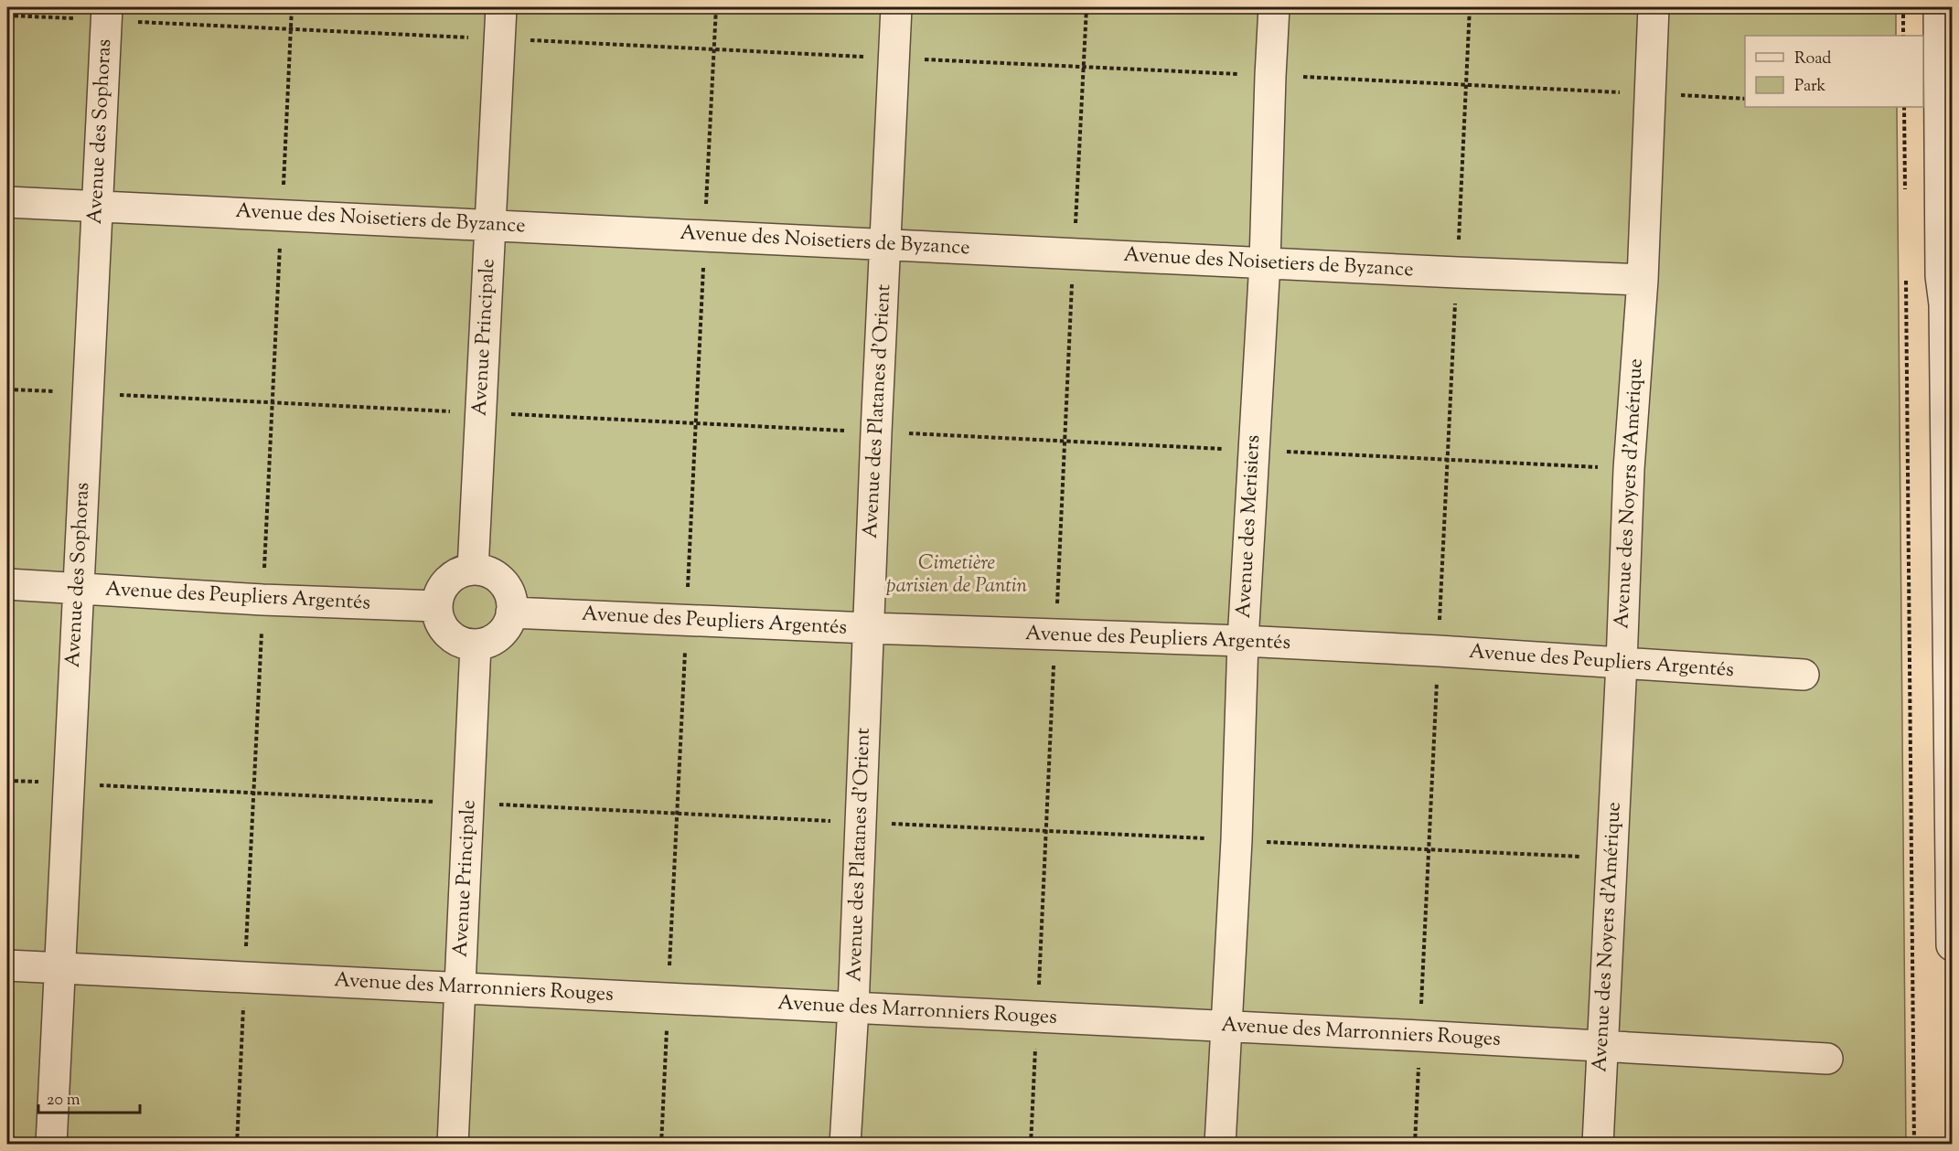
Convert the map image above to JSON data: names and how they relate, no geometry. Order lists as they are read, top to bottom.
{
  "streets": {
    "street": [
      "Avenue des Sophoras",
      "Avenue des Noisetiers de Byzance",
      "Avenue Principale",
      "Avenue des Platanes d'Orient",
      "Avenue des Noyers d'Amérique",
      "Avenue des Merisiers",
      "Avenue des Peupliers Argentés",
      "Avenue des Marronniers Rouges"
    ]
  },
  "crossings": [
    ["Avenue des Sophoras", "Avenue des Noisetiers de Byzance"],
    ["Avenue des Sophoras", "Avenue des Peupliers Argentés"],
    ["Avenue des Sophoras", "Avenue des Marronniers Rouges"],
    ["Avenue des Noisetiers de Byzance", "Avenue Principale"],
    ["Avenue des Noisetiers de Byzance", "Avenue des Platanes d'Orient"],
    ["Avenue des Noisetiers de Byzance", "Avenue des Noyers d'Amérique"],
    ["Avenue des Noisetiers de Byzance", "Avenue des Merisiers"],
    ["Avenue Principale", "Avenue des Peupliers Argentés"],
    ["Avenue Principale", "Avenue des Marronniers Rouges"],
    ["Avenue des Platanes d'Orient", "Avenue des Peupliers Argentés"],
    ["Avenue des Platanes d'Orient", "Avenue des Marronniers Rouges"],
    ["Avenue des Noyers d'Amérique", "Avenue des Peupliers Argentés"],
    ["Avenue des Noyers d'Amérique", "Avenue des Marronniers Rouges"],
    ["Avenue des Merisiers", "Avenue des Peupliers Argentés"],
    ["Avenue des Merisiers", "Avenue des Marronniers Rouges"]
  ],
  "parks": ["Cimetière parisien de Pantin"],
  "legend": ["Road", "Park"],
  "scale_bar": "20 m"
}
